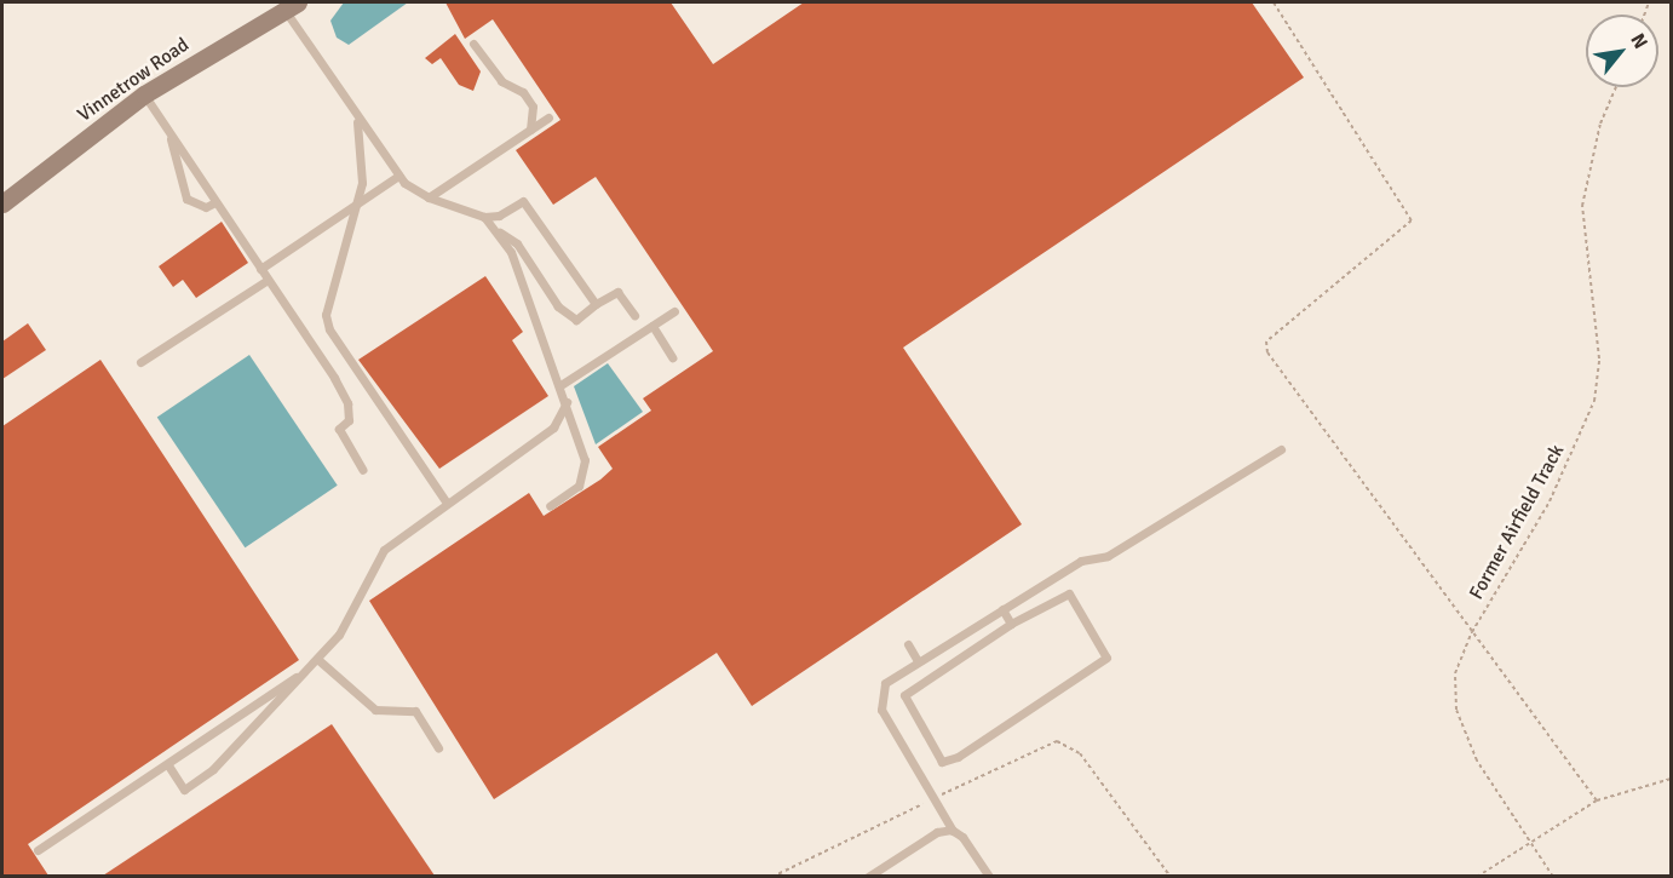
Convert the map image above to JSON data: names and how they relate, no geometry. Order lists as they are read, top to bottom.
{
  "streets": {
    "street": ["Vinnetrow Road"],
    "path": ["Former Airfield Track"]
  },
  "north": "top right"
}
